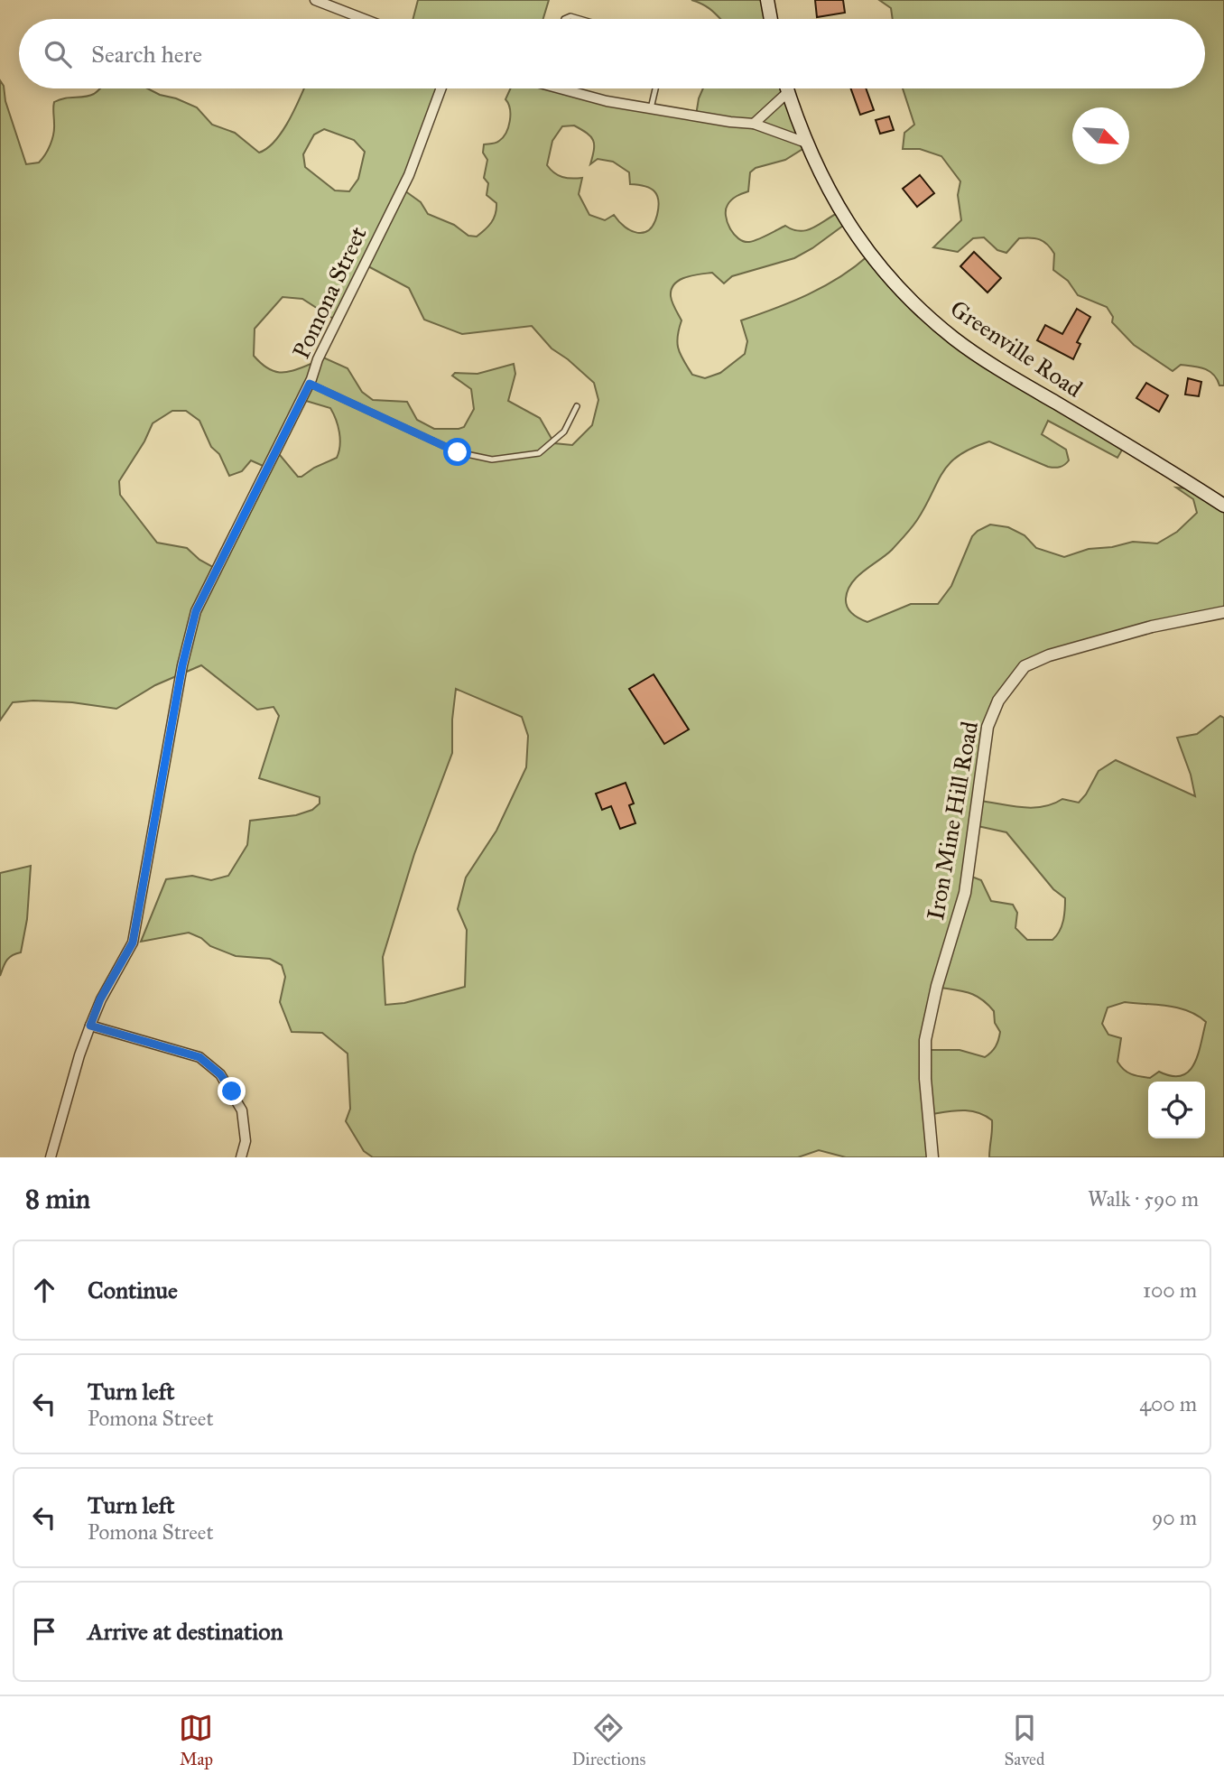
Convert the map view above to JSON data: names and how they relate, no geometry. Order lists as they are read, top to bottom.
{
  "streets": {
    "main road": ["Greenville Road"],
    "street": ["Pomona Street", "Iron Mine Hill Road"]
  },
  "north": "bottom right",
  "page": {
    "search": "Search here",
    "heading": ["8 min", "Walk · 590 m"],
    "list": [
      ["Continue", "100 m"],
      ["Turn left", "Pomona Street", "400 m"],
      ["Turn left", "Pomona Street", "90 m"],
      "Arrive at destination"
    ],
    "nav": ["Map", "Directions", "Saved"]
  }
}
